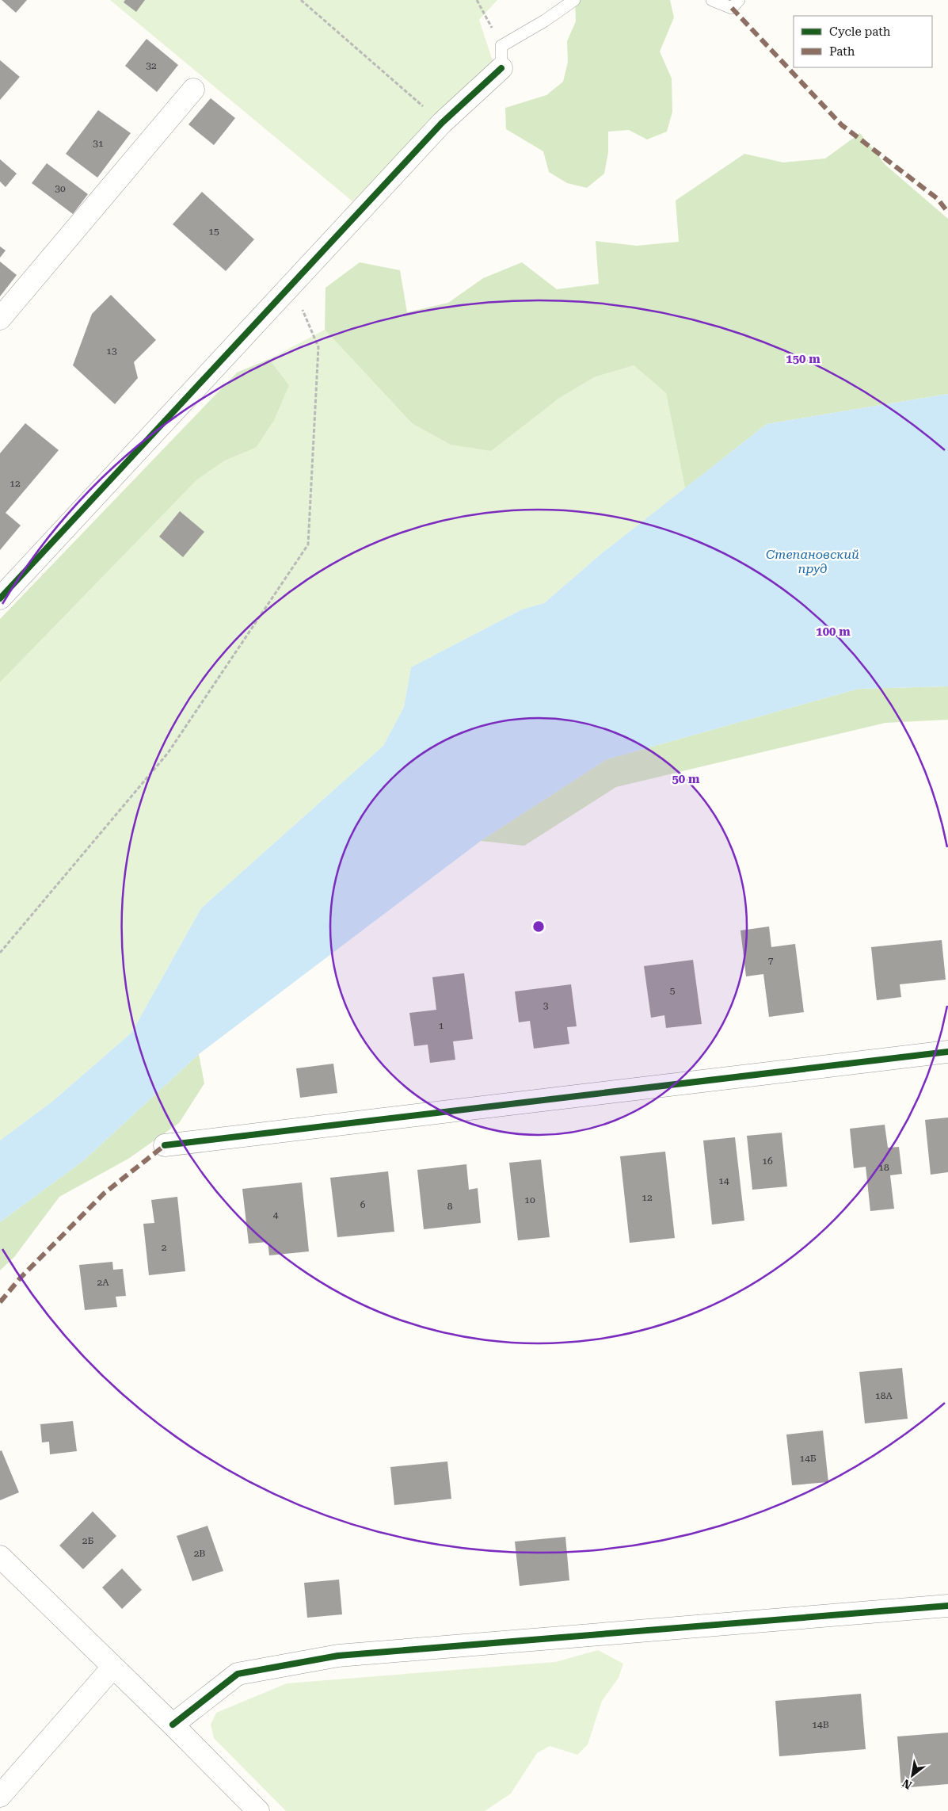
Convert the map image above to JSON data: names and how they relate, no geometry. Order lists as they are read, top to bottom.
{
  "water": ["Степановский пруд"],
  "house_numbers": [
    "32",
    "31",
    "30",
    "15",
    "13",
    "12",
    "7",
    "5",
    "3",
    "1",
    "16",
    "18",
    "14",
    "12",
    "10",
    "6",
    "8",
    "4",
    "2",
    "2А",
    "18А",
    "14Б",
    "2Б",
    "2В",
    "14В"
  ],
  "legend": ["Cycle path", "Path"],
  "north": "bottom left",
  "rings": ["150 m", "100 m", "50 m"]
}
